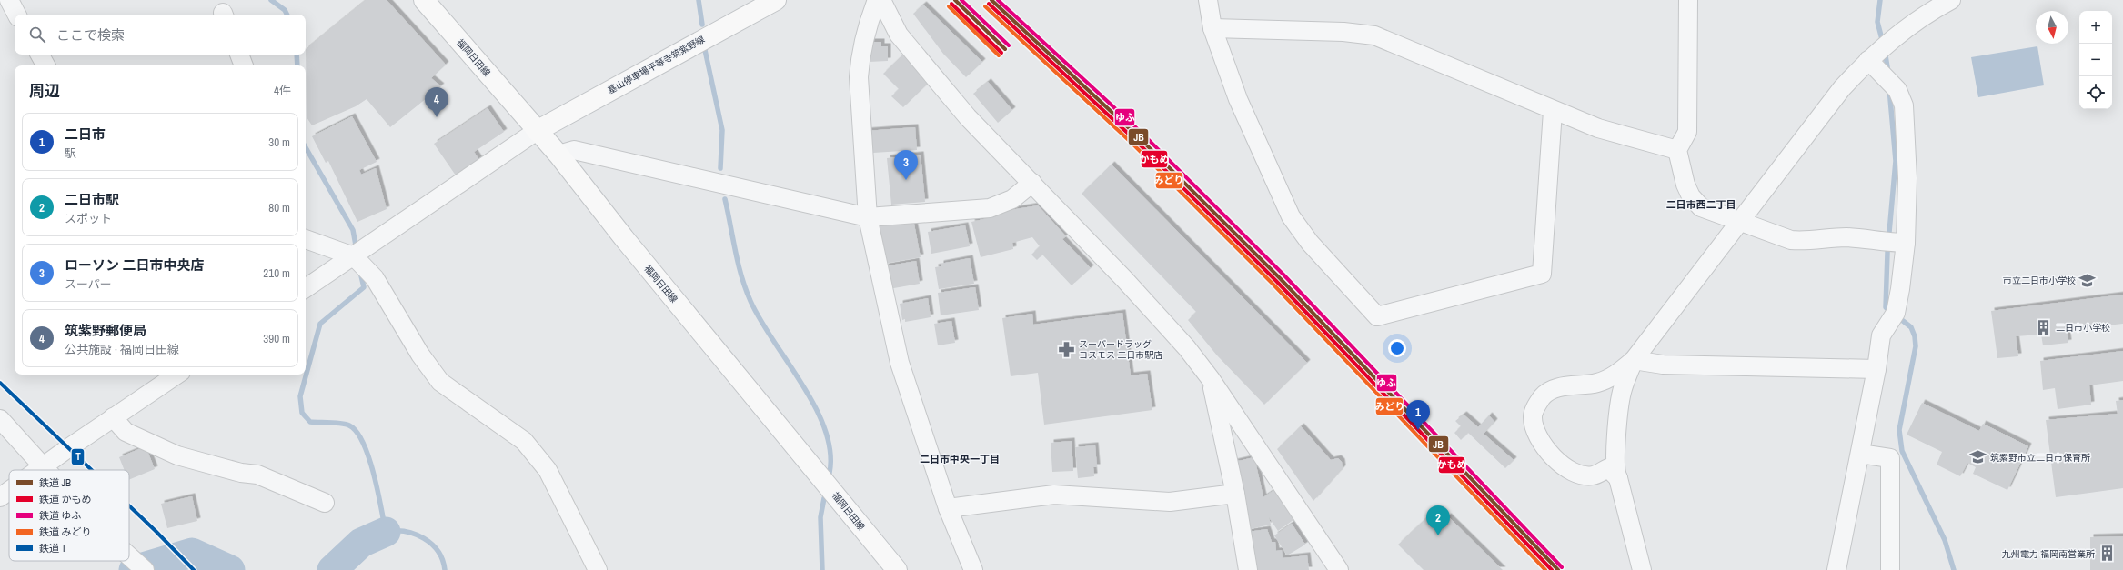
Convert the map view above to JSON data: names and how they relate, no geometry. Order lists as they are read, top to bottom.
{
  "streets": {
    "main road": ["福岡日田線", "基山停車場平等寺筑紫野線"]
  },
  "crossings": [
    ["福岡日田線", "基山停車場平等寺筑紫野線"]
  ],
  "districts": ["二日市西二丁目", "二日市中央一丁目"],
  "places": {
    "school or university": ["市立二日市小学校", "筑紫野市立二日市保育所"],
    "building": ["二日市小学校", "九州電力 福岡南営業所"],
    "pharmacy": ["スーパードラッグ コスモス 二日市駅店"]
  },
  "lines": [
    "rail line JB",
    "rail line ゆふ",
    "rail line かもめ",
    "rail line みどり",
    "rail line T"
  ],
  "legend": [
    "鉄道 JB",
    "鉄道 かもめ",
    "鉄道 ゆふ",
    "鉄道 みどり",
    "鉄道 T"
  ],
  "north": "bottom",
  "page": {
    "map_buttons": ["+", "−"],
    "search": "ここで検索",
    "heading": ["周辺", "4件"],
    "pins": [
      "4",
      "3",
      "1",
      "2"
    ],
    "list": [
      {
        "mark": "1",
        "name": "二日市",
        "note": "駅",
        "value": "30 m"
      },
      {
        "mark": "2",
        "name": "二日市駅",
        "note": "スポット",
        "value": "80 m"
      },
      {
        "mark": "3",
        "name": "ローソン 二日市中央店",
        "note": "スーパー",
        "value": "210 m"
      },
      {
        "mark": "4",
        "name": "筑紫野郵便局",
        "note": "公共施設 · 福岡日田線",
        "value": "390 m"
      }
    ]
  }
}
